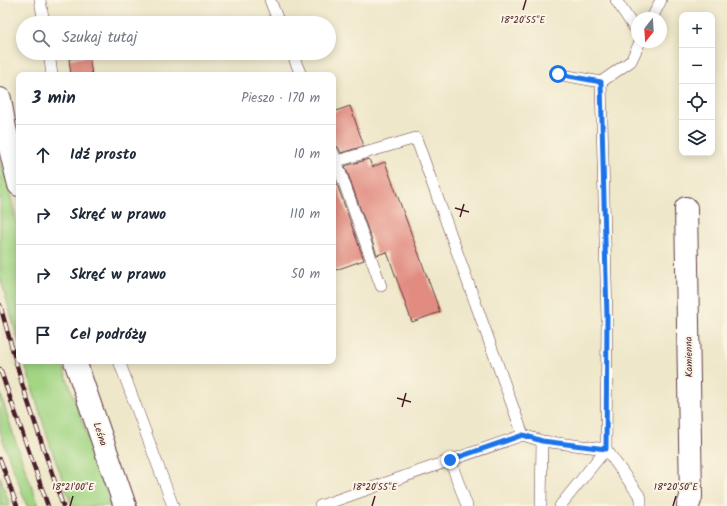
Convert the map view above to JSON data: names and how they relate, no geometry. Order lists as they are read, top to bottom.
{
  "streets": {
    "street": ["Kamienna", "Leśna"]
  },
  "north": "bottom",
  "page": {
    "map_buttons": ["+", "−"],
    "search": "Szukaj tutaj",
    "heading": ["3 min", "Pieszo · 170 m"],
    "list": [
      ["Idź prosto", "10 m"],
      ["Skręć w prawo", "110 m"],
      ["Skręć w prawo", "50 m"],
      "Cel podróży"
    ]
  },
  "coordinates": ["18°20'55\"E", "18°21'00\"E", "18°20'50\"E"]
}
